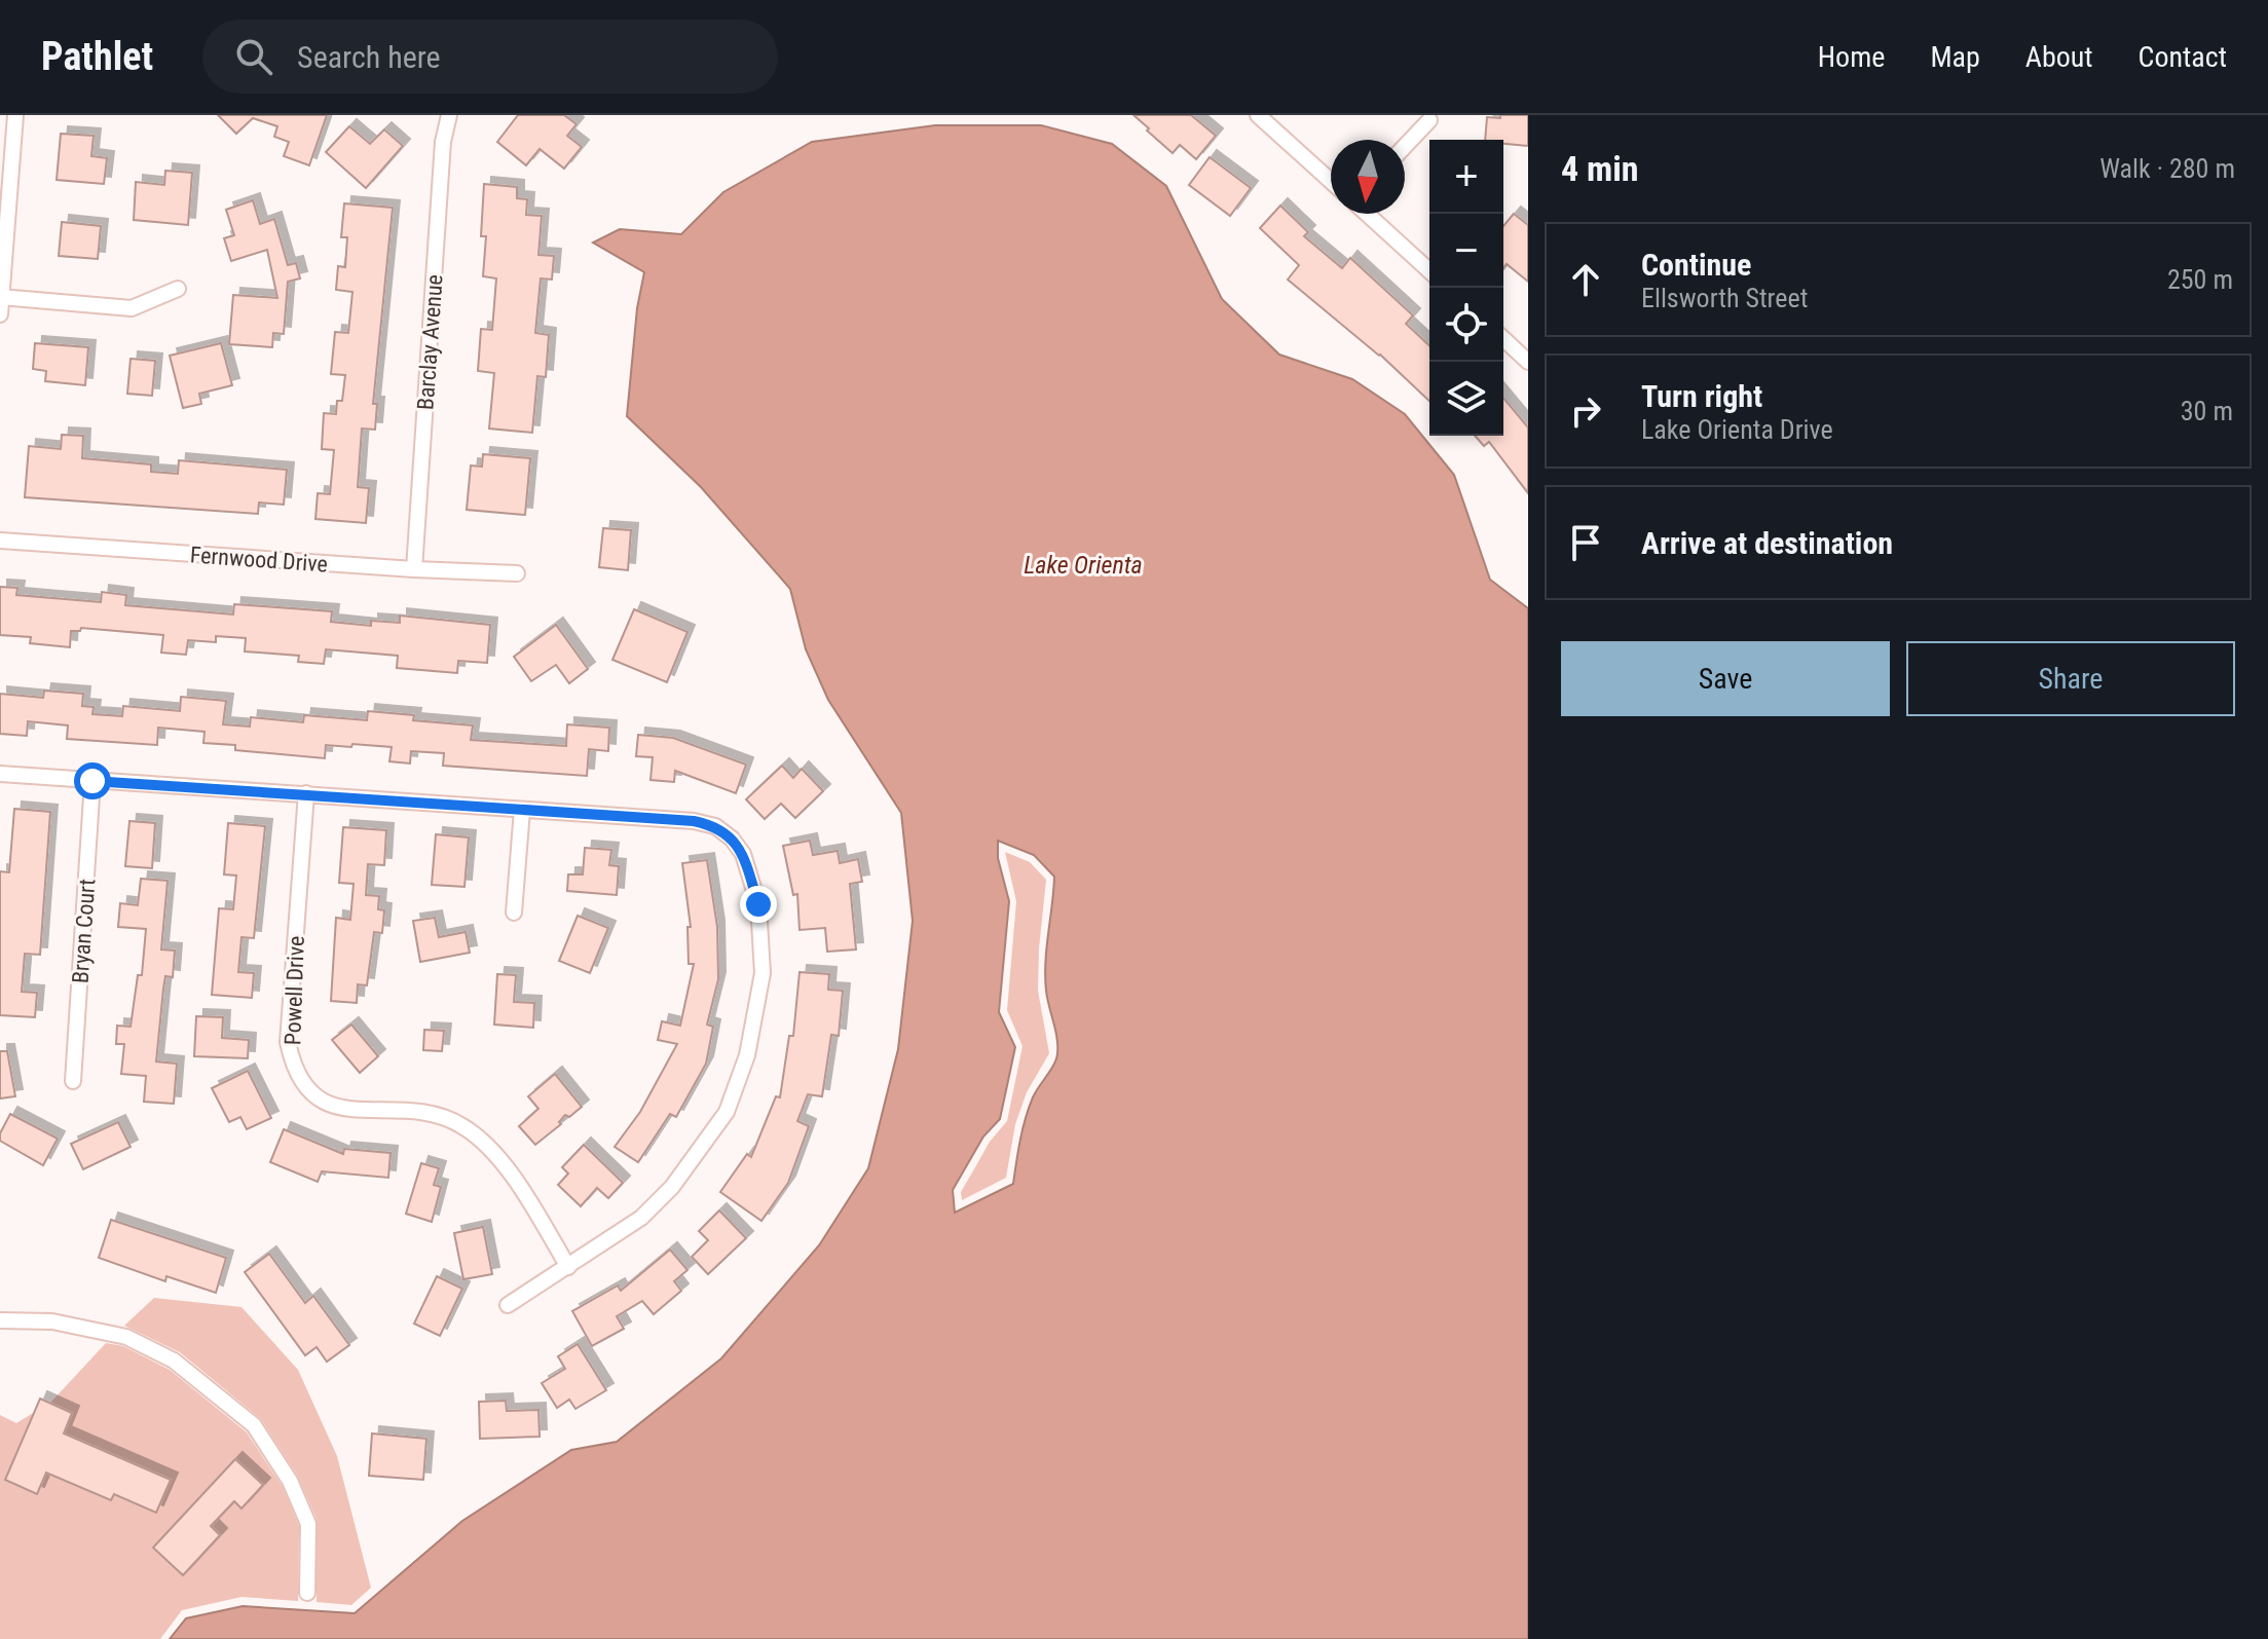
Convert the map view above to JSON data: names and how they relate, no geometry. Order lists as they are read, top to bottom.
{
  "streets": {
    "street": [
      "Barclay Avenue",
      "Fernwood Drive",
      "Bryan Court",
      "Powell Drive"
    ]
  },
  "crossings": [
    ["Barclay Avenue", "Fernwood Drive"]
  ],
  "water": ["Lake Orienta"],
  "north": "bottom",
  "page": {
    "header": "Pathlet",
    "search": "Search here",
    "nav": [
      "Home",
      "Map",
      "About",
      "Contact"
    ],
    "heading": ["4 min", "Walk · 280 m"],
    "map_buttons": ["+", "−"],
    "list": [
      ["Continue", "Ellsworth Street", "250 m"],
      ["Turn right", "Lake Orienta Drive", "30 m"],
      "Arrive at destination"
    ],
    "buttons": ["Save", "Share"]
  }
}
